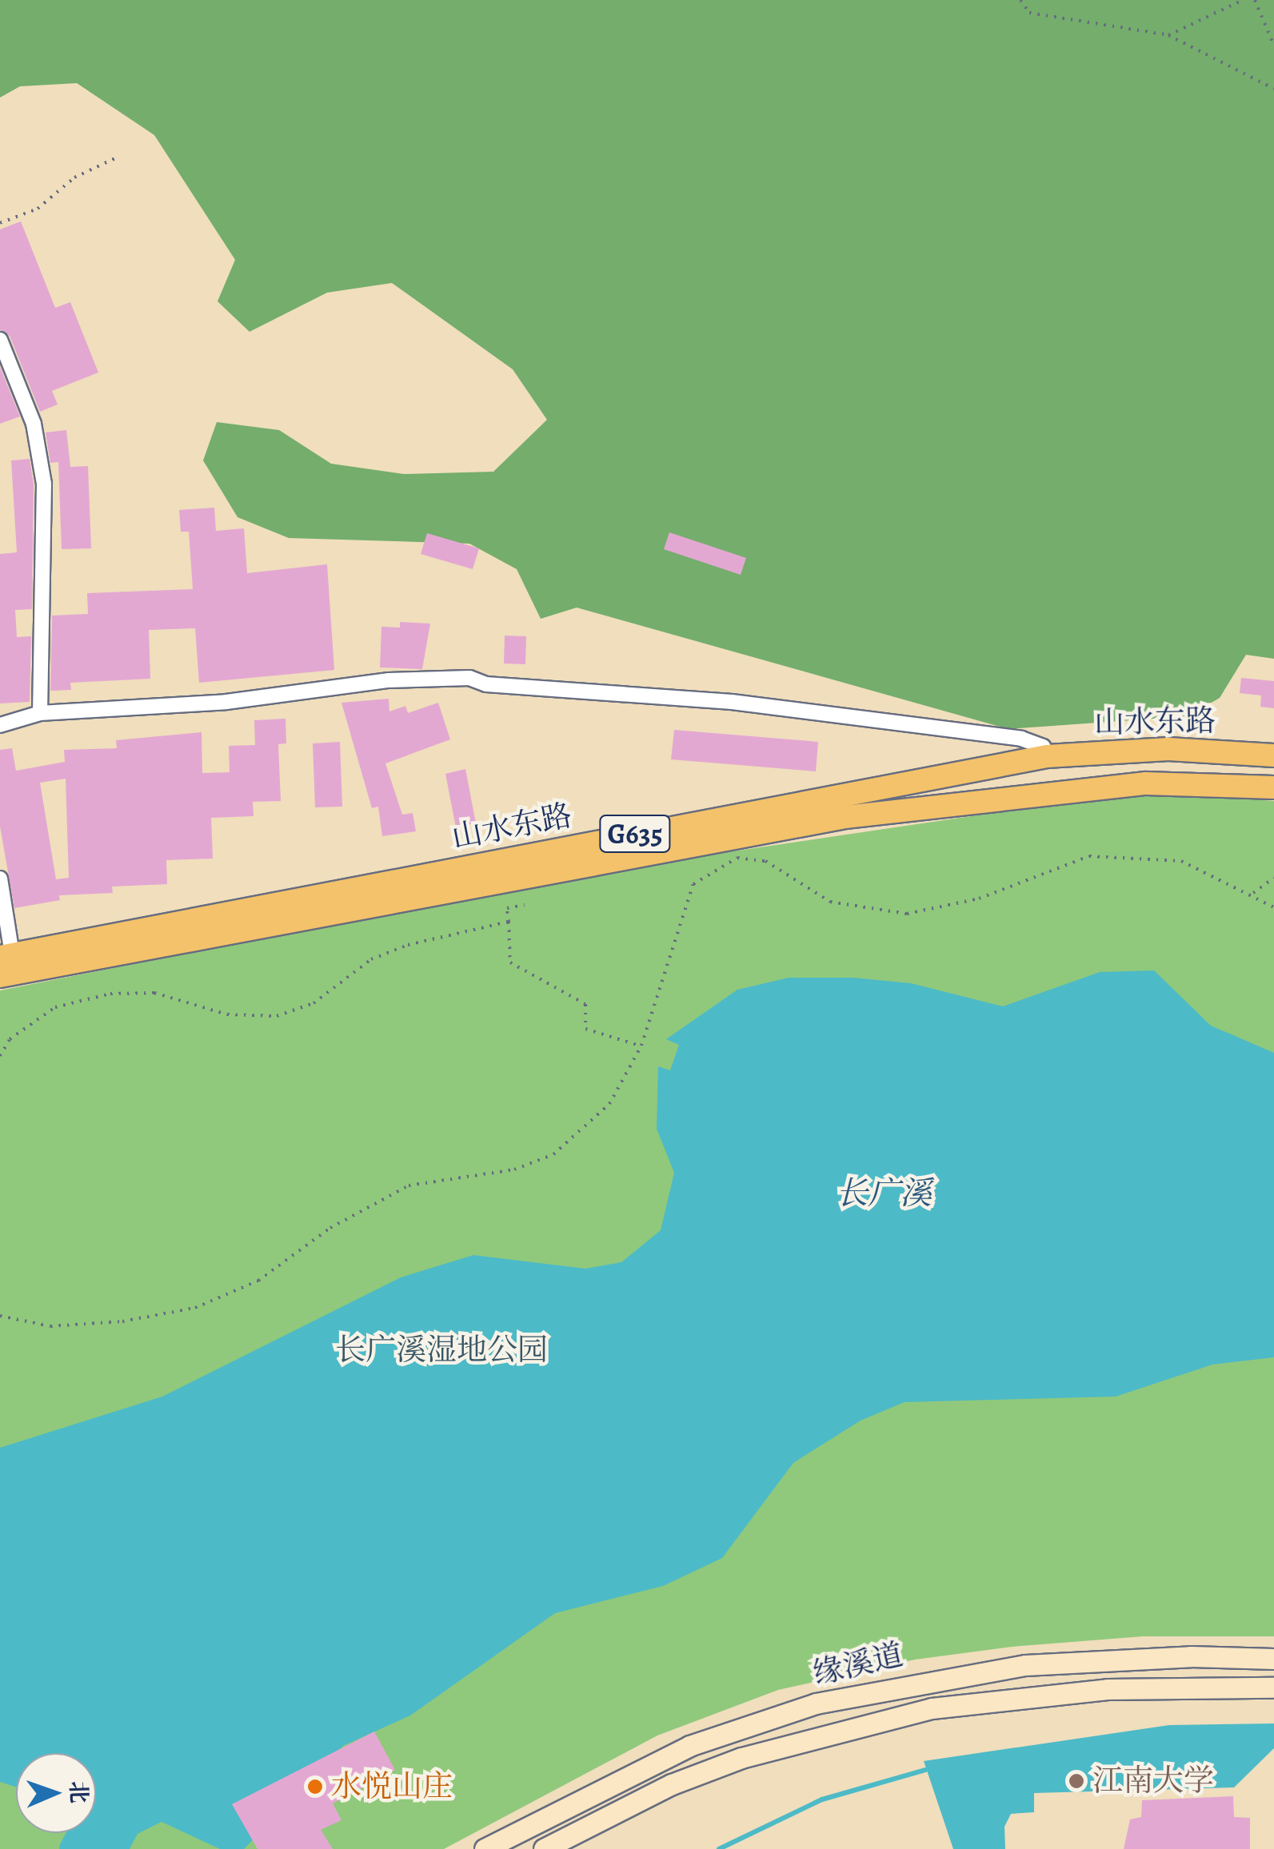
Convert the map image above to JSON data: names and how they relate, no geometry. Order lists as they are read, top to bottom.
{
  "streets": {
    "highway": ["山水东路", "G635"],
    "main road": ["缘溪道"]
  },
  "water": ["长广溪"],
  "parks": ["长广溪湿地公园"],
  "places": ["江南大学", "水悦山庄"],
  "north": "right"
}
